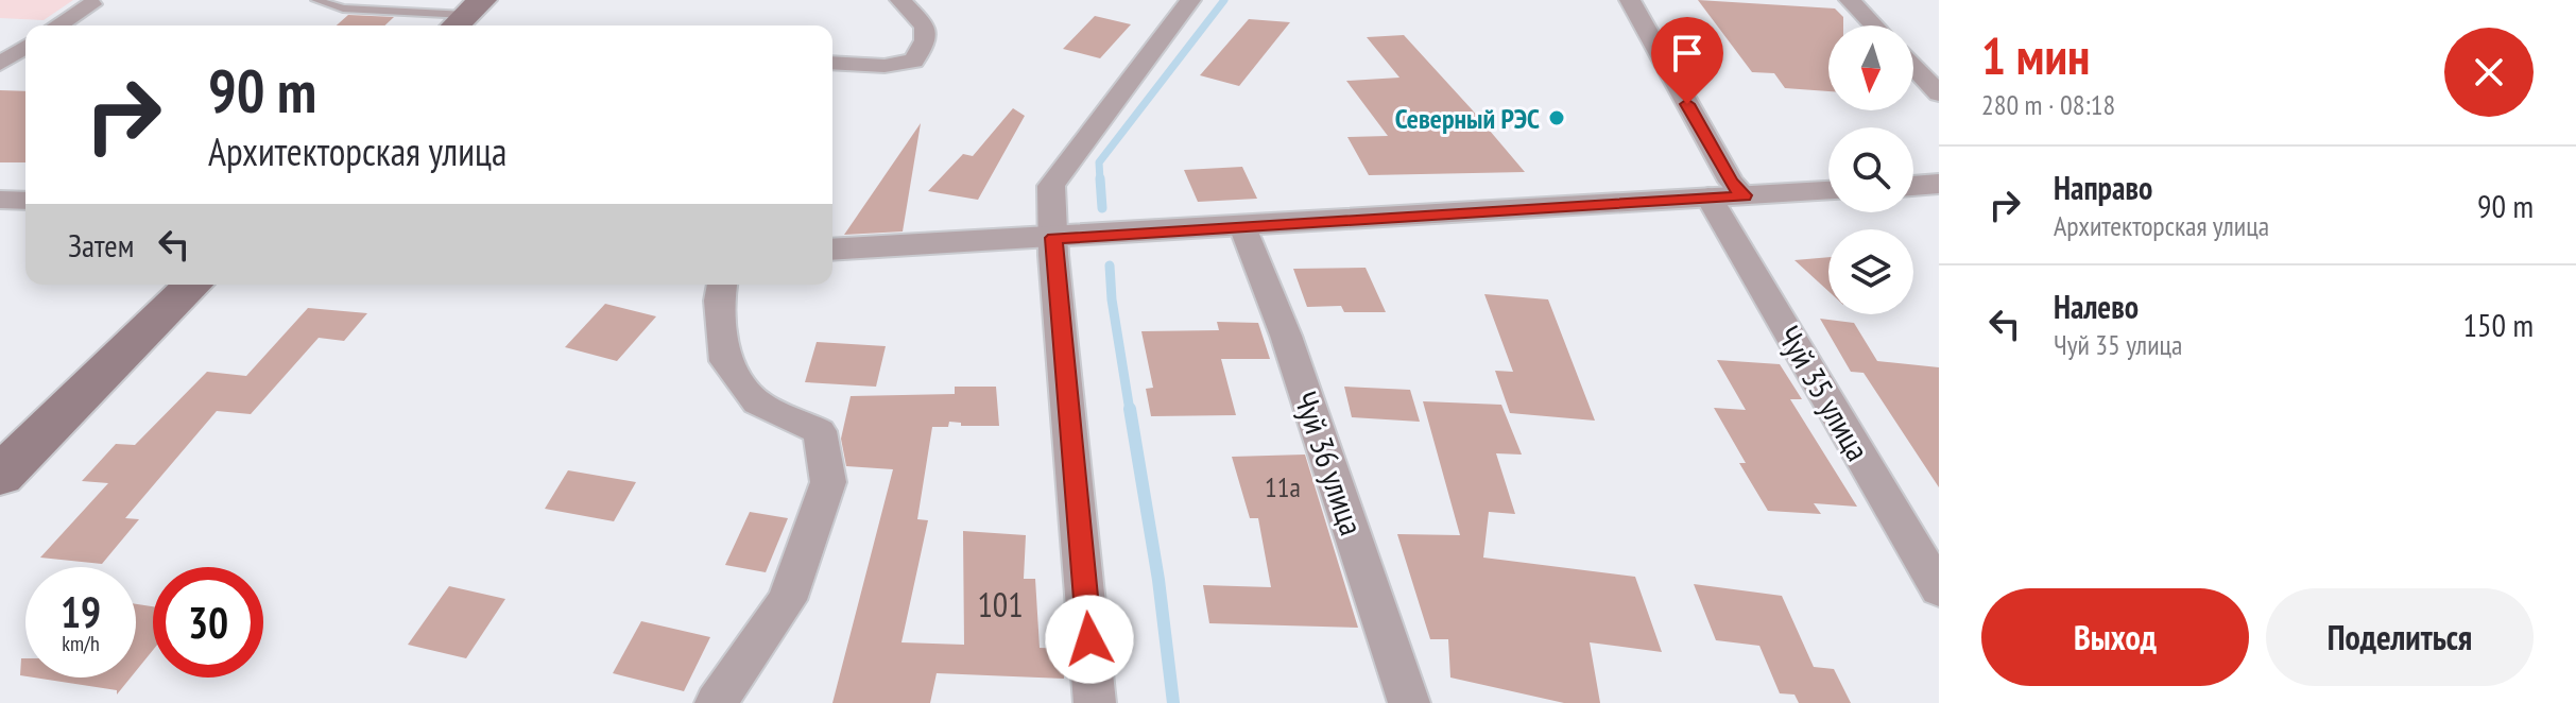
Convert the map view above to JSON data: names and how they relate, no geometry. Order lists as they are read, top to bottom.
{
  "streets": {
    "street": ["Чуй 35 улица", "Чуй 36 улица"]
  },
  "places": ["Северный РЭС"],
  "house_numbers": ["11а", "101"],
  "north": "bottom",
  "page": {
    "heading": ["1 мин", "280 m · 08:18"],
    "turn": ["90 m", "Архитекторская улица"],
    "list": [
      {
        "name": "Направо",
        "note": "Архитекторская улица",
        "value": "90 m"
      },
      {
        "name": "Налево",
        "note": "Чуй 35 улица",
        "value": "150 m"
      }
    ],
    "then": "Затем",
    "speed": "19 km/h",
    "limit": "30",
    "buttons": ["Выход", "Поделиться"]
  }
}
